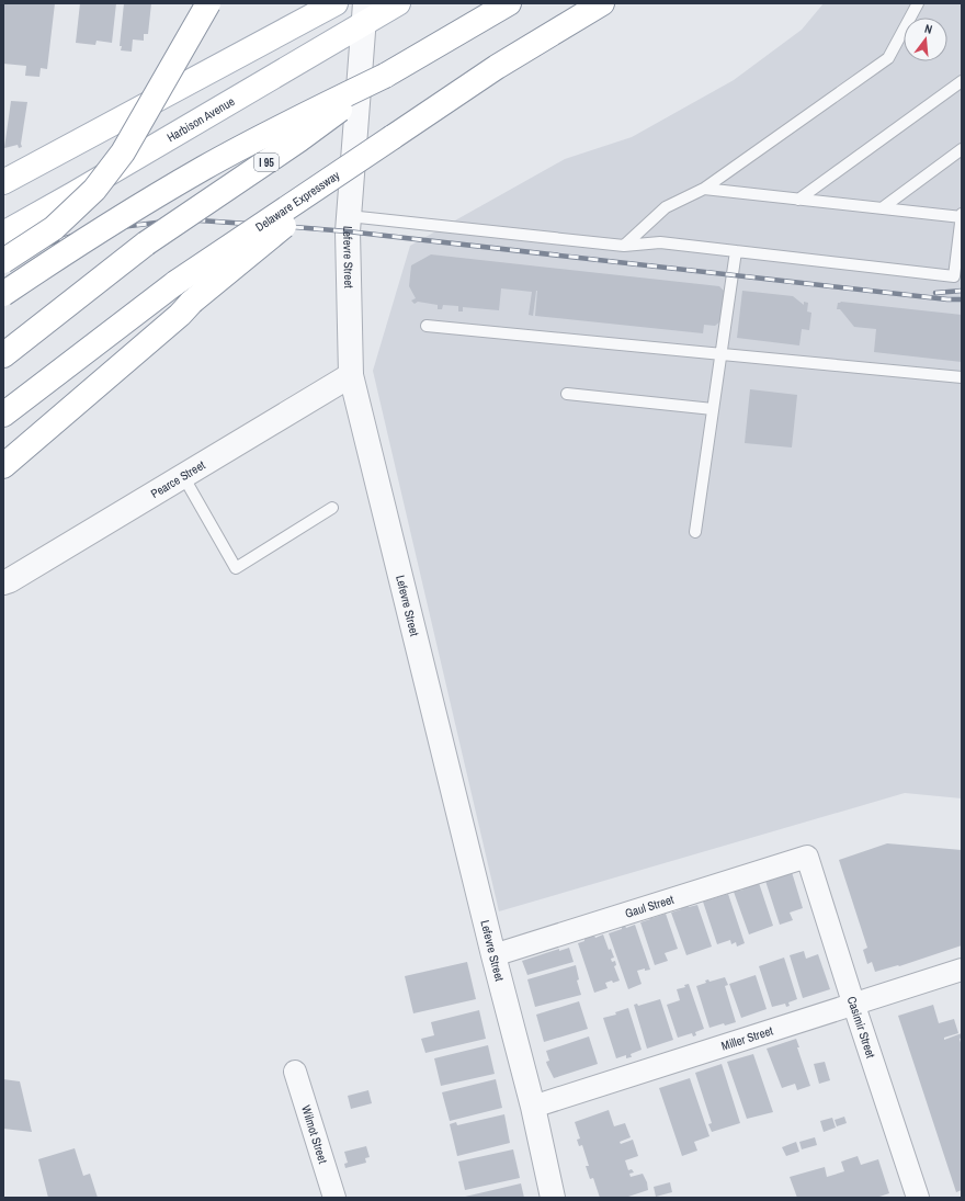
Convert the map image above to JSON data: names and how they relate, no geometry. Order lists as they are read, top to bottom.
{
  "streets": {
    "main road": ["Harbison Avenue", "I 95", "Delaware Expressway"],
    "street": [
      "Lefevre Street",
      "Pearce Street",
      "Gaul Street",
      "Casimir Street",
      "Miller Street",
      "Wilmot Street"
    ]
  },
  "crossings": [
    ["Harbison Avenue", "Lefevre Street"],
    ["Lefevre Street", "Pearce Street"],
    ["Lefevre Street", "Gaul Street"],
    ["Lefevre Street", "Miller Street"],
    ["Gaul Street", "Casimir Street"],
    ["Casimir Street", "Miller Street"]
  ],
  "north": "top"
}
